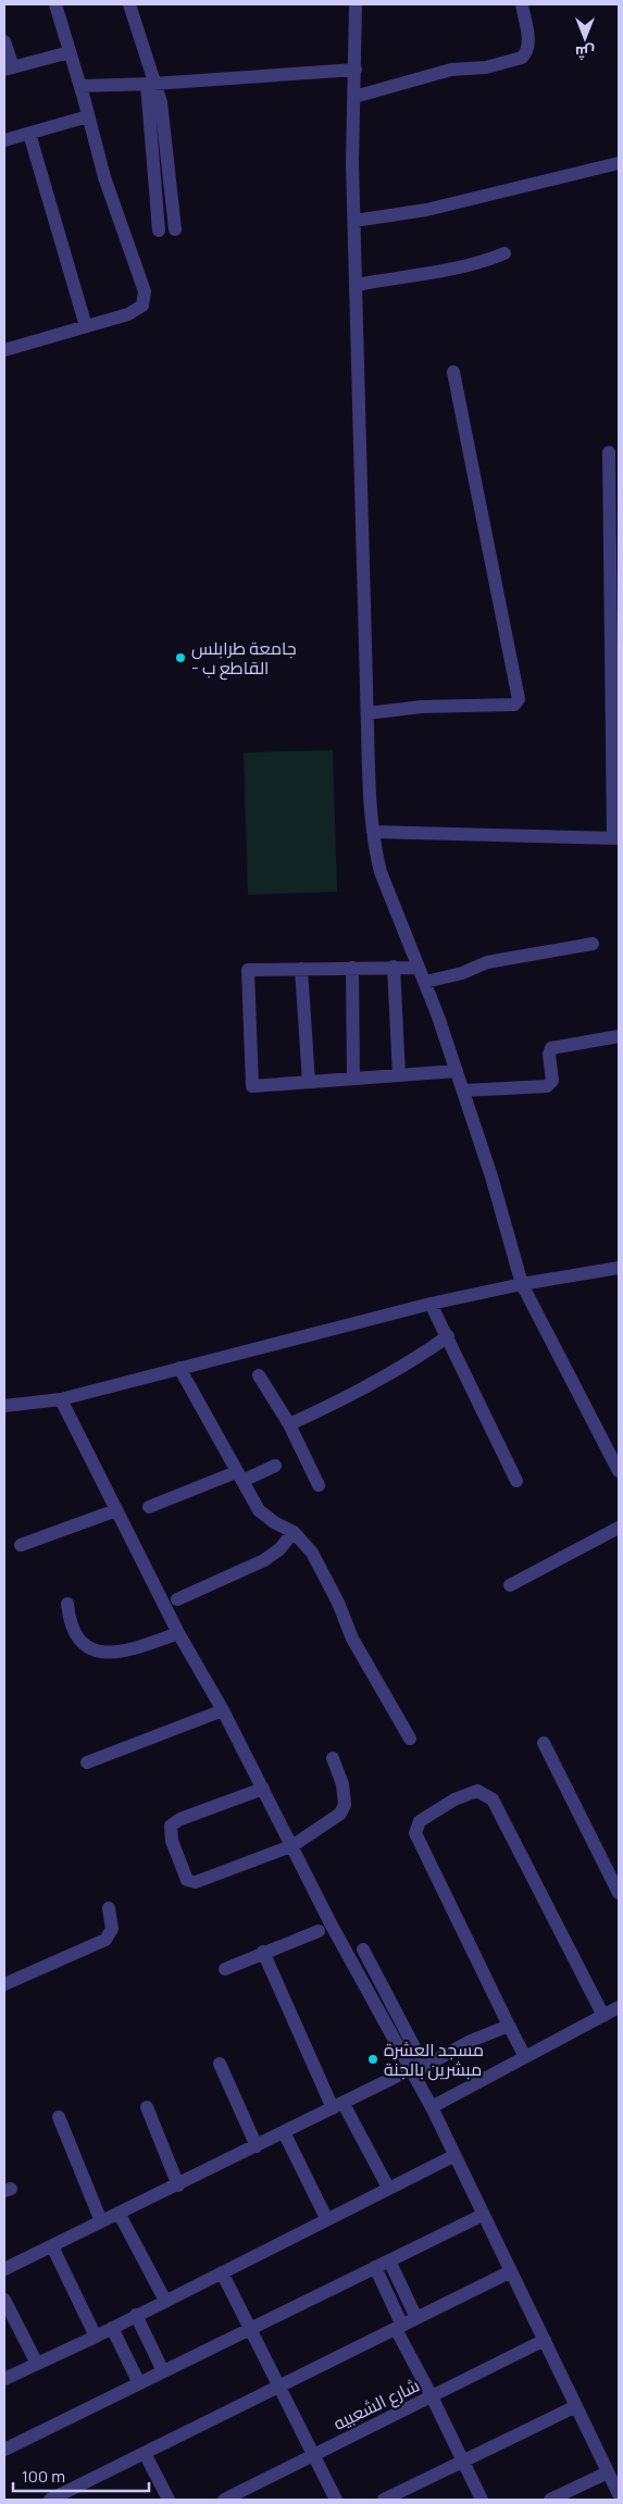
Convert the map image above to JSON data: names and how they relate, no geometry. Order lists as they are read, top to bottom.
{
  "streets": {
    "street": ["شارع الشعبيه"]
  },
  "places": ["جامعة طرابلس - القاطع ب", "مسجد العشرة مبشرين بالجنة"],
  "scale_bar": "100 m",
  "north": "bottom"
}
